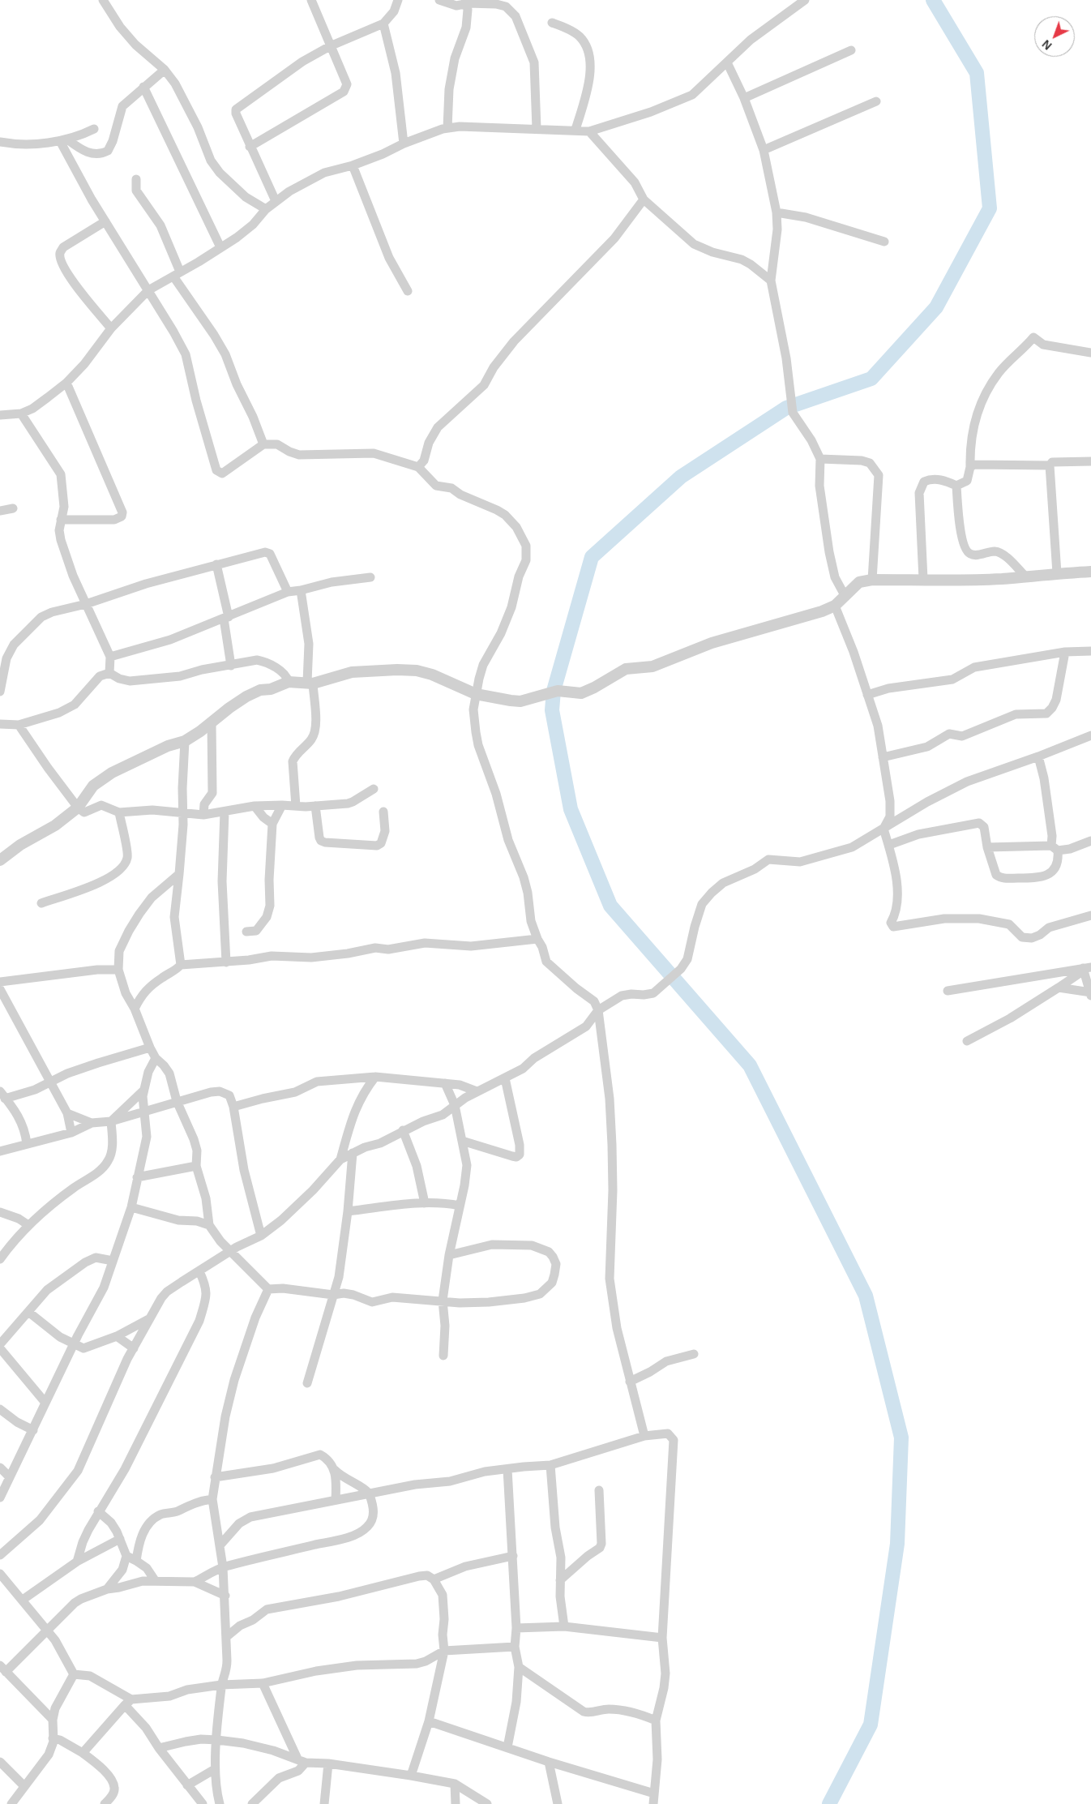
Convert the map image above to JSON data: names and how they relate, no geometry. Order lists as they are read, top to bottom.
{
  "north": "bottom left"
}
